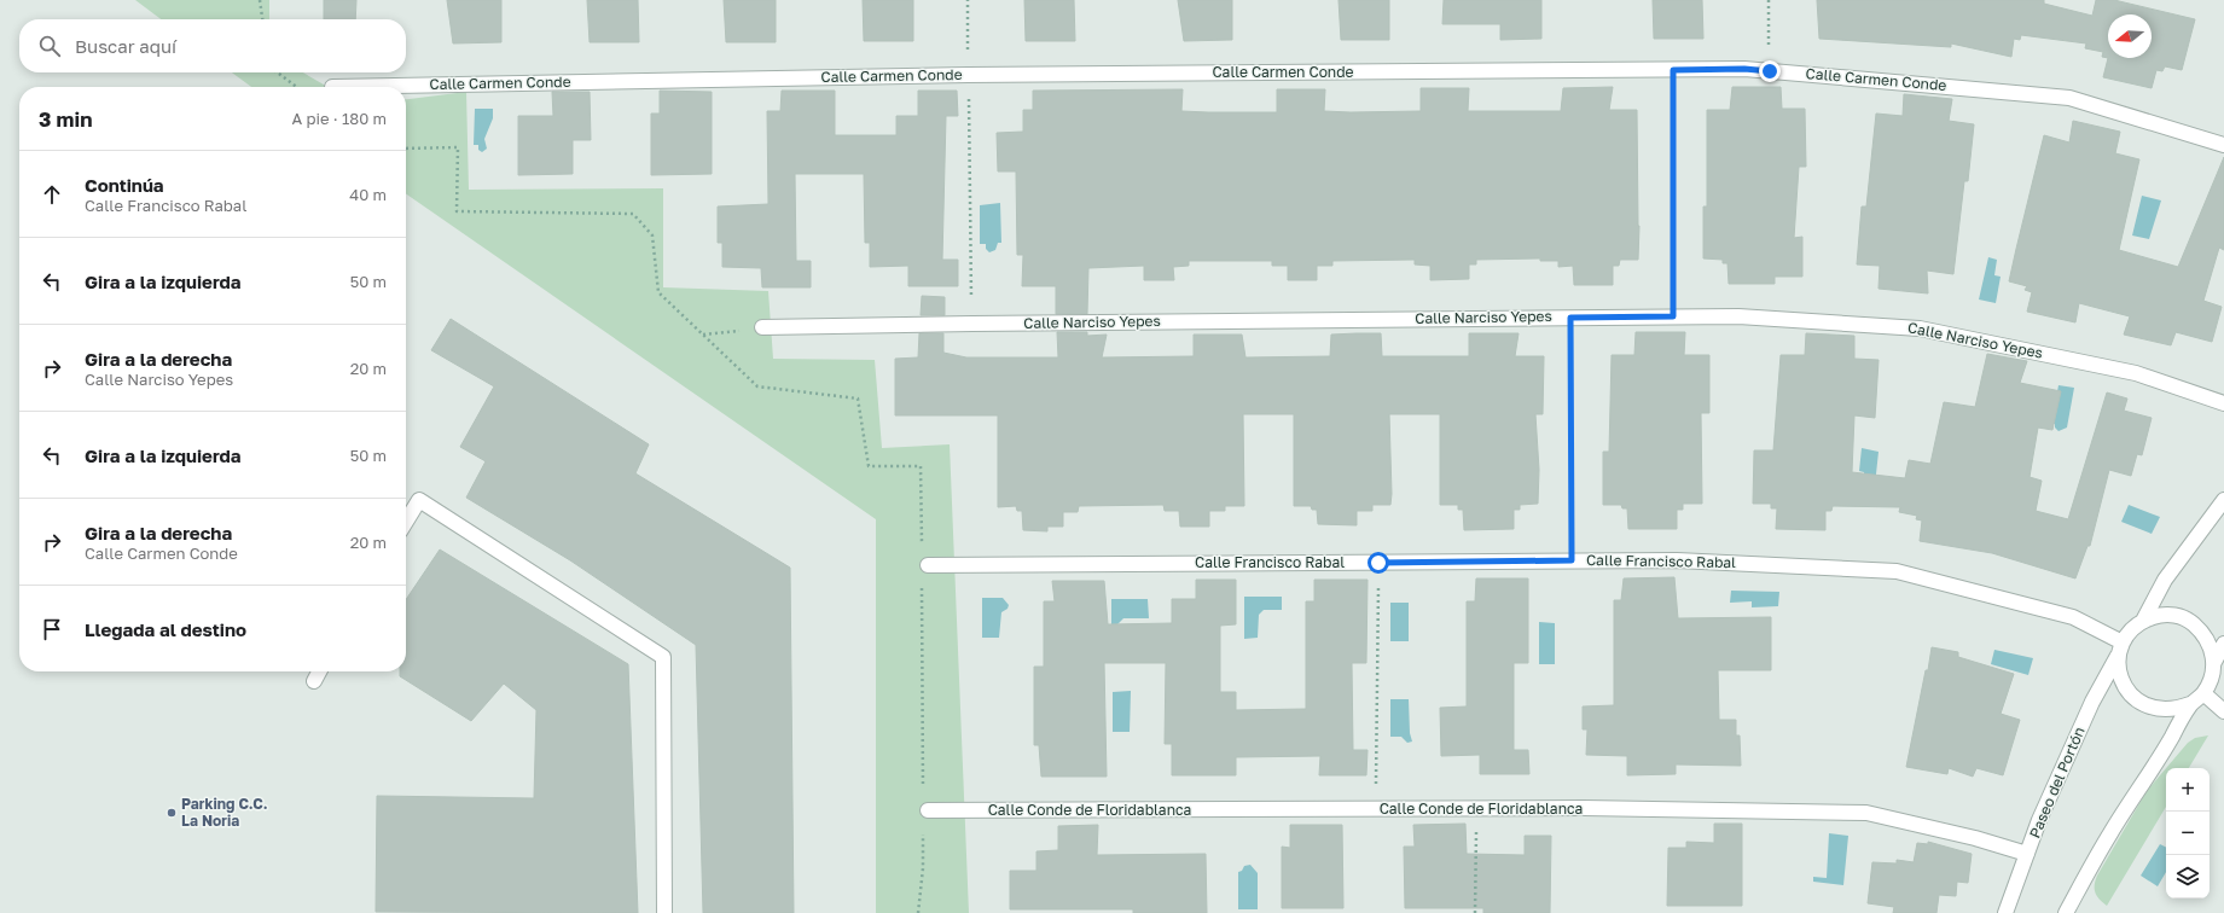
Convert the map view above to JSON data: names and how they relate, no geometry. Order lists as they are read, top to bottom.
{
  "streets": {
    "street": [
      "Calle Carmen Conde",
      "Calle Narciso Yepes",
      "Calle Francisco Rabal",
      "Paseo del Portón",
      "Calle Conde de Floridablanca"
    ]
  },
  "crossings": [
    ["Calle Francisco Rabal", "Paseo del Portón"],
    ["Paseo del Portón", "Calle Conde de Floridablanca"]
  ],
  "places": ["Parking C.C. La Noria"],
  "north": "left",
  "page": {
    "search": "Buscar aquí",
    "heading": ["3 min", "A pie · 180 m"],
    "list": [
      ["Continúa", "Calle Francisco Rabal", "40 m"],
      ["Gira a la izquierda", "50 m"],
      ["Gira a la derecha", "Calle Narciso Yepes", "20 m"],
      ["Gira a la izquierda", "50 m"],
      ["Gira a la derecha", "Calle Carmen Conde", "20 m"],
      "Llegada al destino"
    ],
    "map_buttons": ["+", "−"]
  }
}
